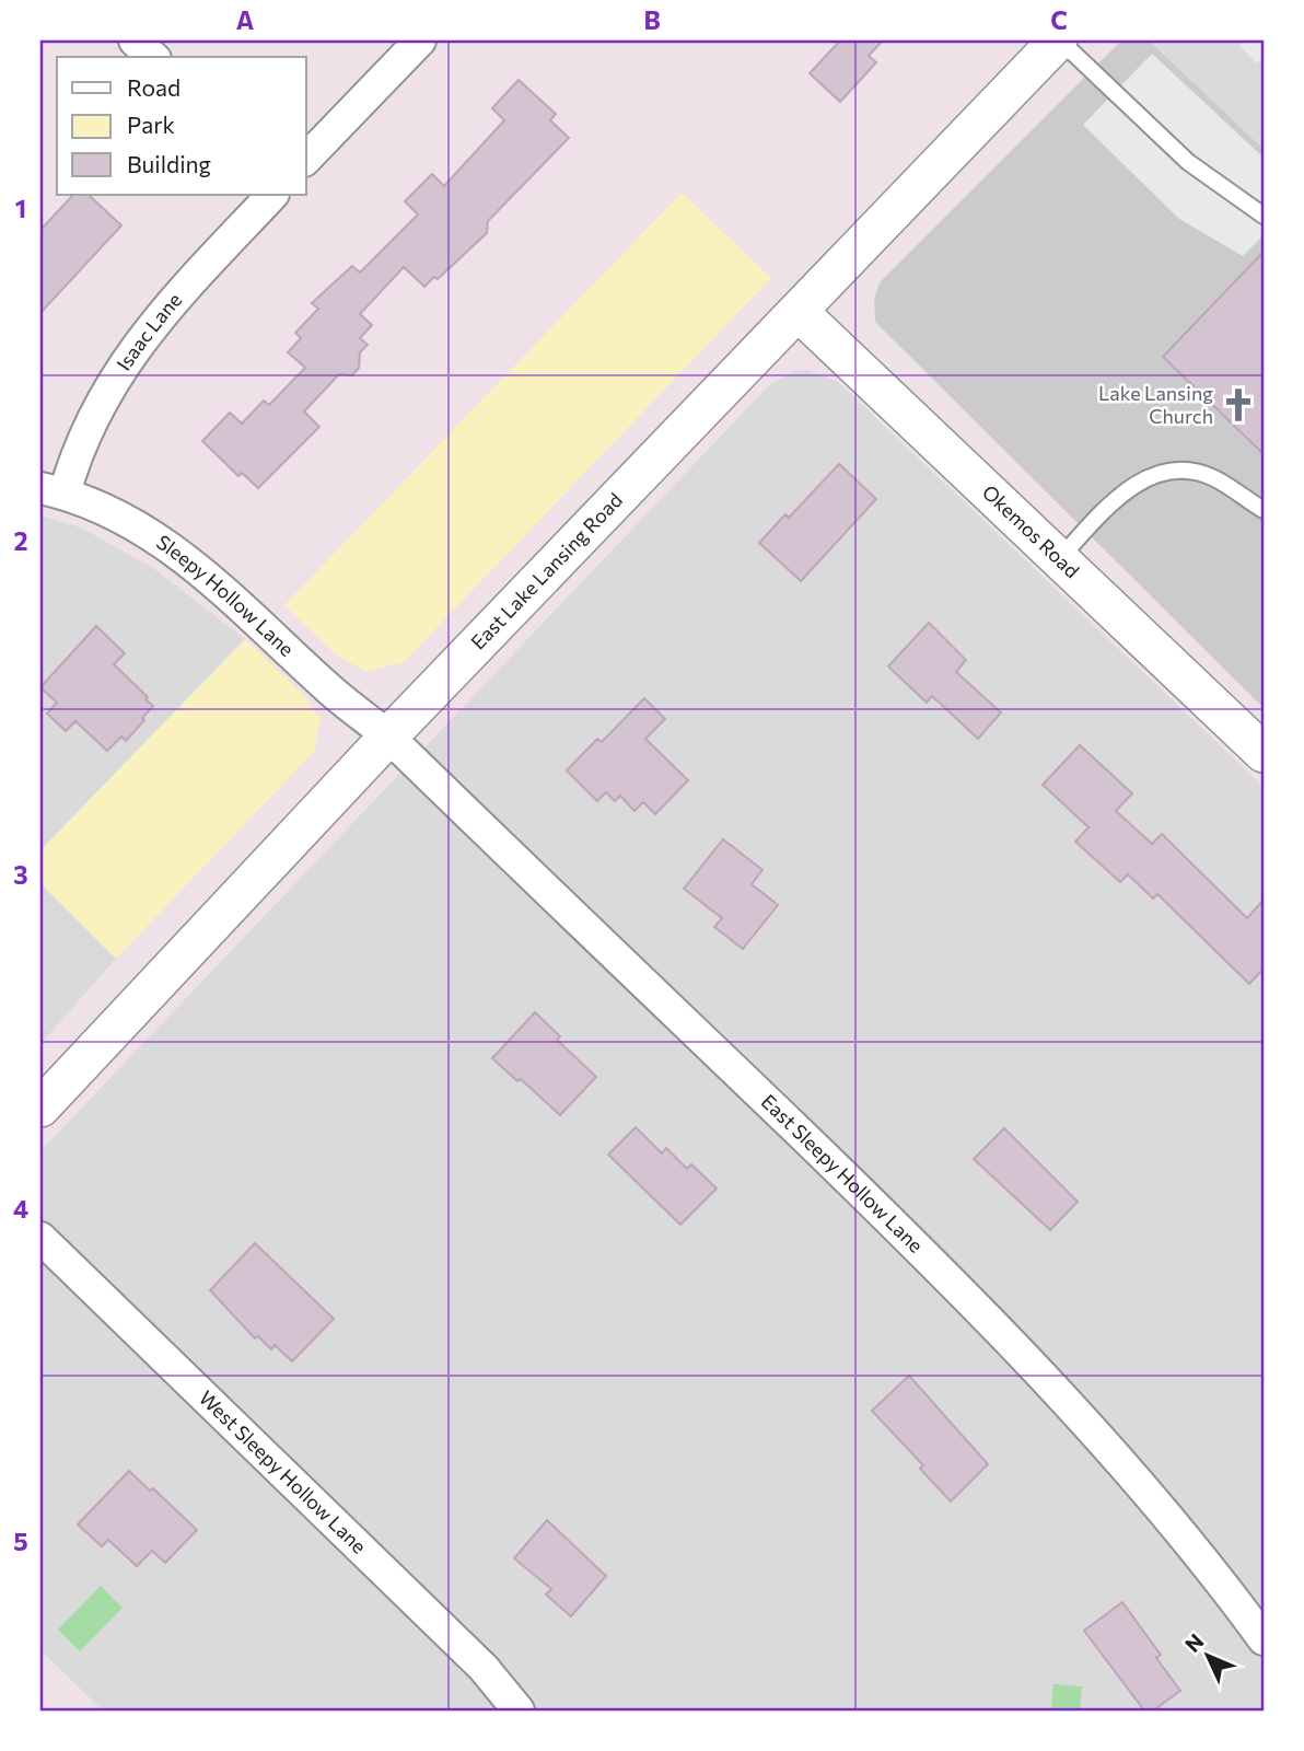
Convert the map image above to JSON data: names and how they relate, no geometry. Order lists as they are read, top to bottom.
{
  "streets": {
    "street": [
      "Isaac Lane",
      "Okemos Road",
      "East Lake Lansing Road",
      "Sleepy Hollow Lane",
      "East Sleepy Hollow Lane",
      "West Sleepy Hollow Lane"
    ]
  },
  "crossings": [
    ["Isaac Lane", "Sleepy Hollow Lane"],
    ["Okemos Road", "East Lake Lansing Road"],
    ["East Lake Lansing Road", "Sleepy Hollow Lane"],
    ["East Lake Lansing Road", "East Sleepy Hollow Lane"],
    ["Sleepy Hollow Lane", "East Sleepy Hollow Lane"]
  ],
  "places": {
    "church": ["Lake Lansing Church"]
  },
  "legend": ["Road", "Park", "Building"],
  "north": "top left",
  "grid": {
    "columns": ["A", "B", "C"],
    "rows": [
      "1",
      "2",
      "3",
      "4",
      "5"
    ]
  }
}
